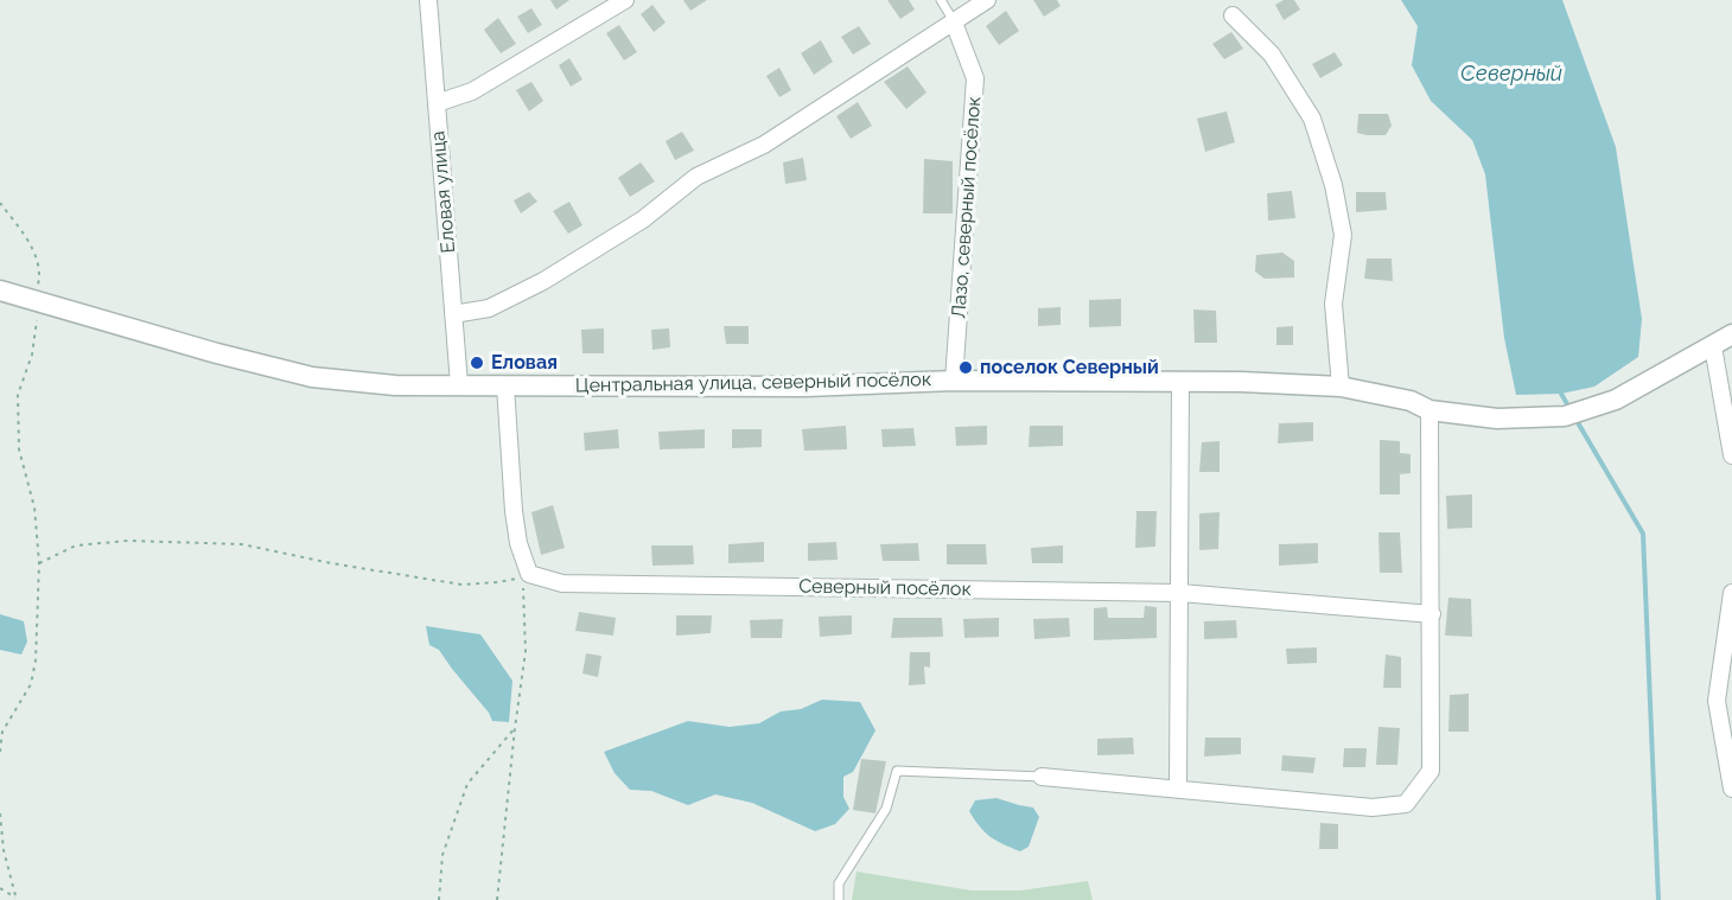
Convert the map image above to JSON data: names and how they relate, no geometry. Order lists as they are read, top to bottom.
{
  "streets": {
    "street": [
      "Еловая улица",
      "Лазо, северный посёлок",
      "Центральная улица, северный посёлок",
      "Северный посёлок"
    ]
  },
  "crossings": [
    ["Еловая улица", "Центральная улица, северный посёлок"],
    ["Лазо, северный посёлок", "Центральная улица, северный посёлок"],
    ["Центральная улица, северный посёлок", "Северный посёлок"]
  ],
  "water": ["Северный"],
  "places": ["Еловая", "поселок Северный"]
}
